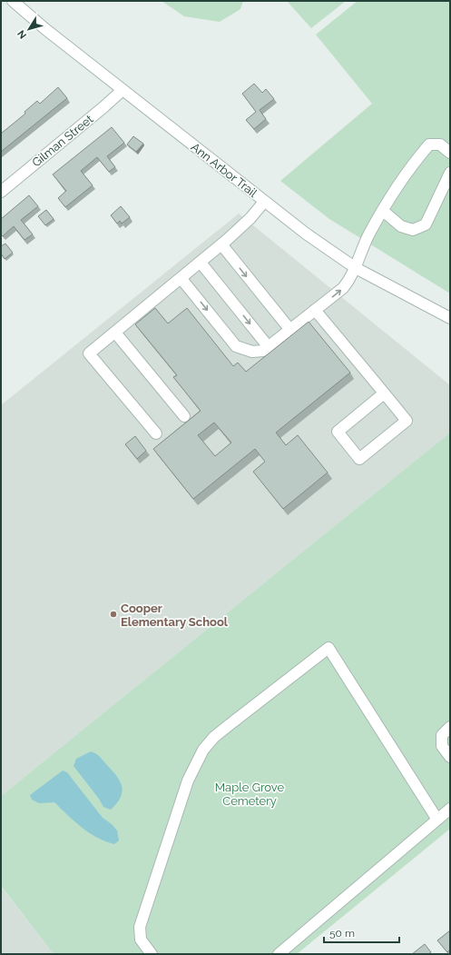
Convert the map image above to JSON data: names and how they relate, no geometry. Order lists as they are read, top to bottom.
{
  "streets": {
    "street": ["Gilman Street", "Ann Arbor Trail"]
  },
  "crossings": [
    ["Gilman Street", "Ann Arbor Trail"]
  ],
  "parks": ["Maple Grove Cemetery"],
  "places": ["Cooper Elementary School"],
  "scale_bar": "50 m",
  "north": "bottom left"
}
